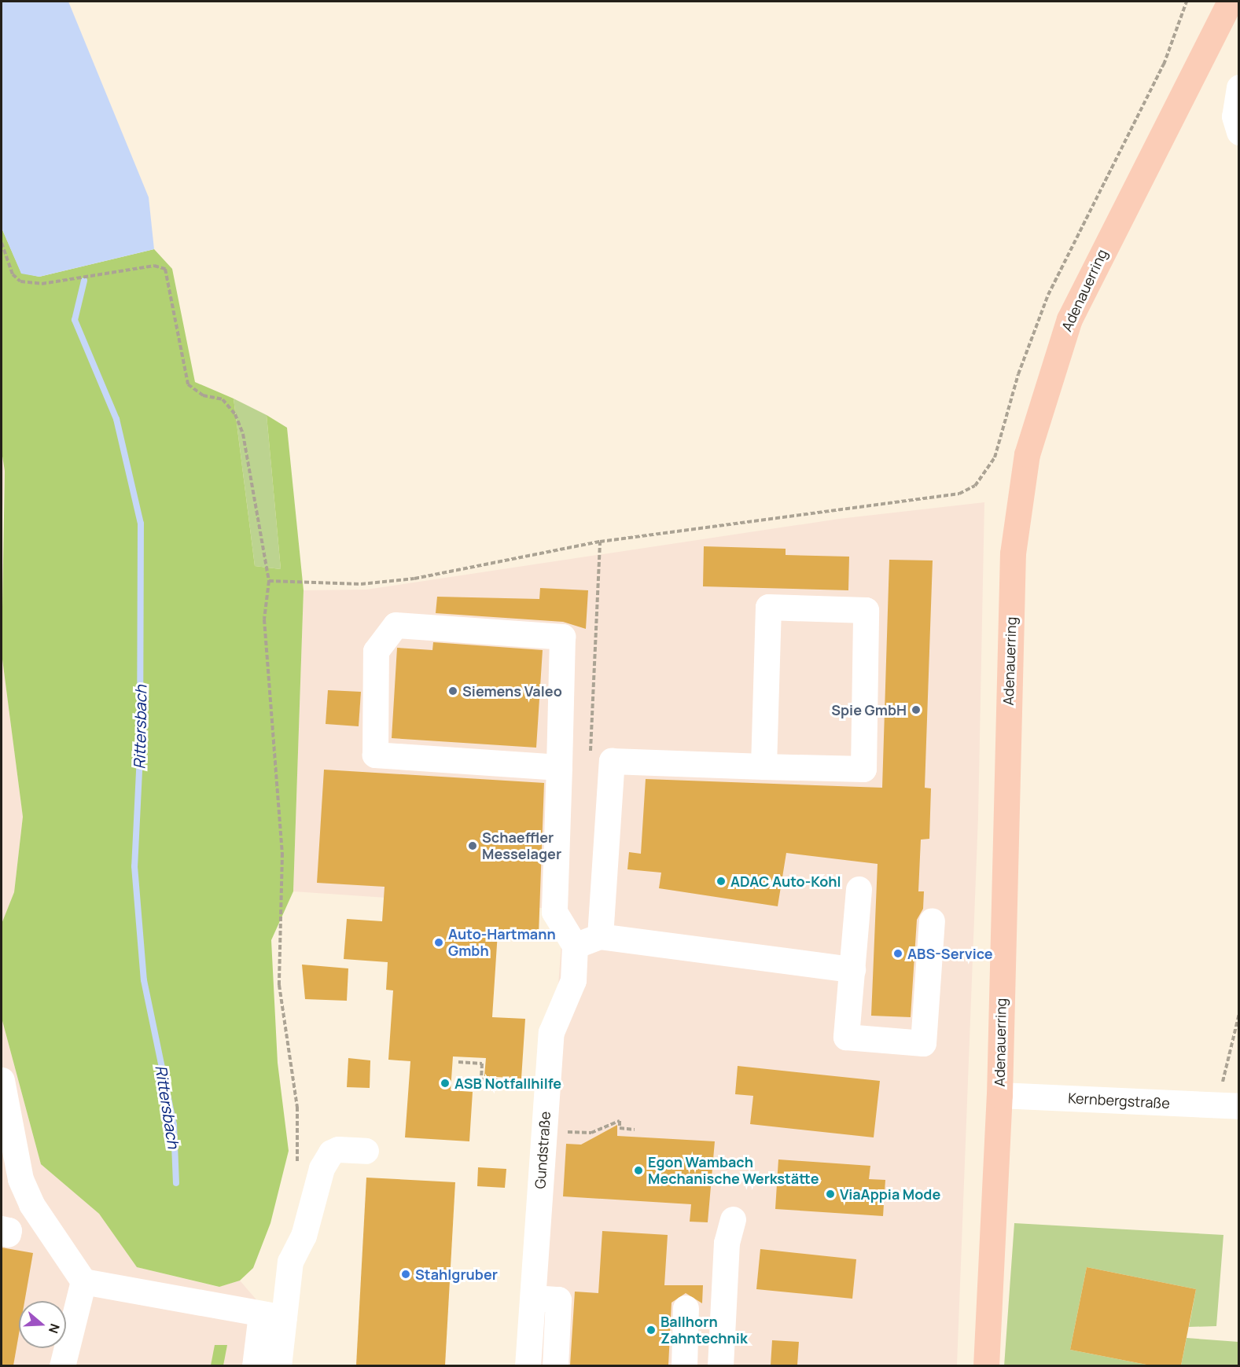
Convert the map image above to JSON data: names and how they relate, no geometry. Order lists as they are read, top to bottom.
{
  "streets": {
    "main road": ["Adenauerring"],
    "street": ["Kernbergstraße", "Gundstraße"]
  },
  "crossings": [
    ["Adenauerring", "Kernbergstraße"]
  ],
  "water": ["Rittersbach"],
  "places": [
    "Siemens Valeo",
    "Spie GmbH",
    "Schaeffler Messelager",
    "ADAC Auto-Kohl",
    "Auto-Hartmann Gmbh",
    "ABS-Service",
    "ASB Notfallhilfe",
    "Egon Wambach Mechanische Werkstätte",
    "ViaAppia Mode",
    "Stahlgruber",
    "Ballhorn Zahntechnik"
  ],
  "north": "right"
}
